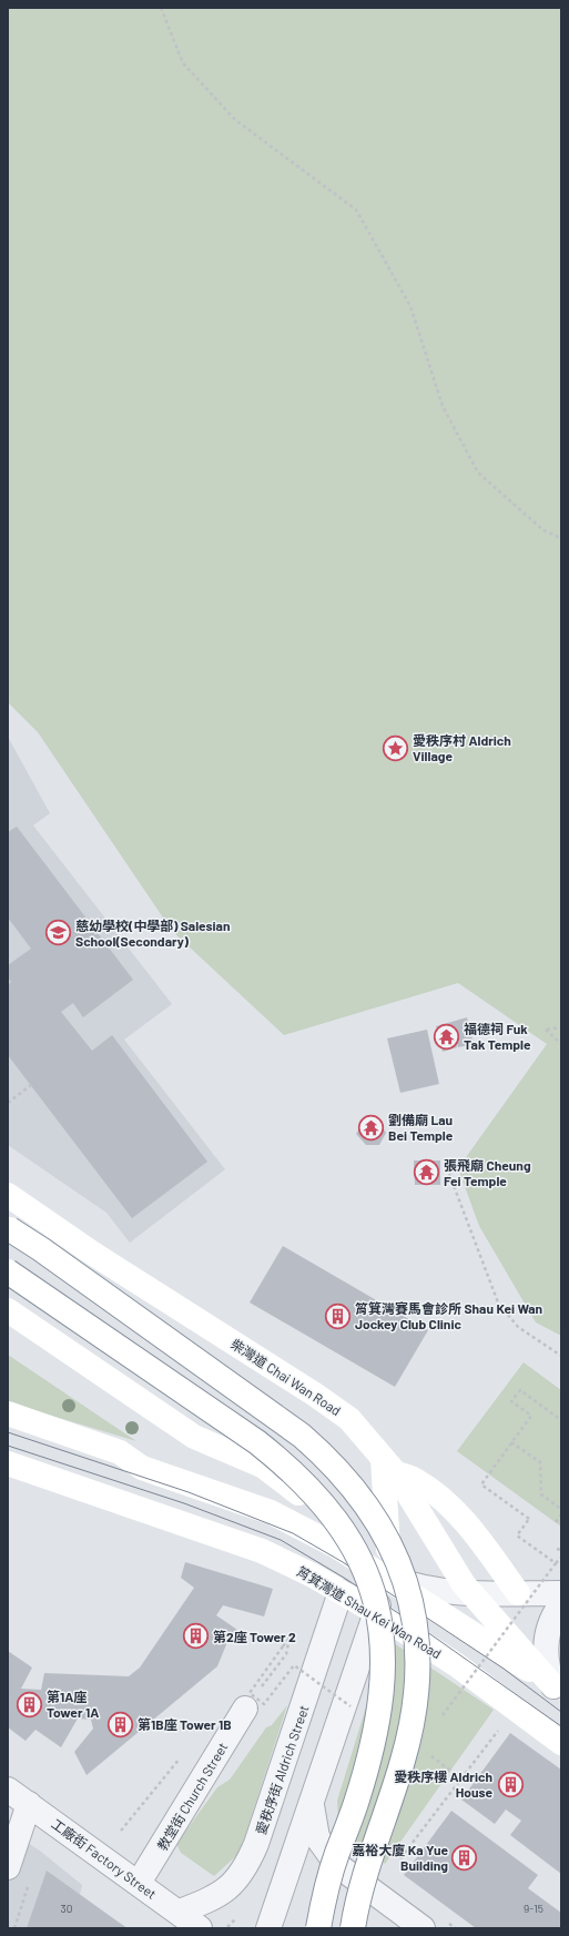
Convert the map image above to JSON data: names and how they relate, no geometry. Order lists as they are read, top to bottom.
{
  "streets": {
    "main road": ["柴灣道 Chai Wan Road", "筲箕灣道 Shau Kei Wan Road"],
    "street": ["愛秩序街 Aldrich Street", "教堂街 Church Street", "工廠街 Factory Street"]
  },
  "crossings": [
    ["筲箕灣道 Shau Kei Wan Road", "愛秩序街 Aldrich Street"],
    ["愛秩序街 Aldrich Street", "工廠街 Factory Street"],
    ["教堂街 Church Street", "工廠街 Factory Street"]
  ],
  "places": {
    "place": ["愛秩序村 Aldrich Village"],
    "school or university": ["慈幼學校(中學部) Salesian School(Secondary)"],
    "temple": ["福德祠 Fuk Tak Temple", "劉備廟 Lau Bei Temple", "張飛廟 Cheung Fei Temple"],
    "building": [
      "筲箕灣賽馬會診所 Shau Kei Wan Jockey Club Clinic",
      "第2座 Tower 2",
      "第1A座 Tower 1A",
      "第1B座 Tower 1B",
      "愛秩序樓 Aldrich House",
      "嘉裕大廈 Ka Yue Building"
    ]
  },
  "house_numbers": ["30", "9-15"]
}
